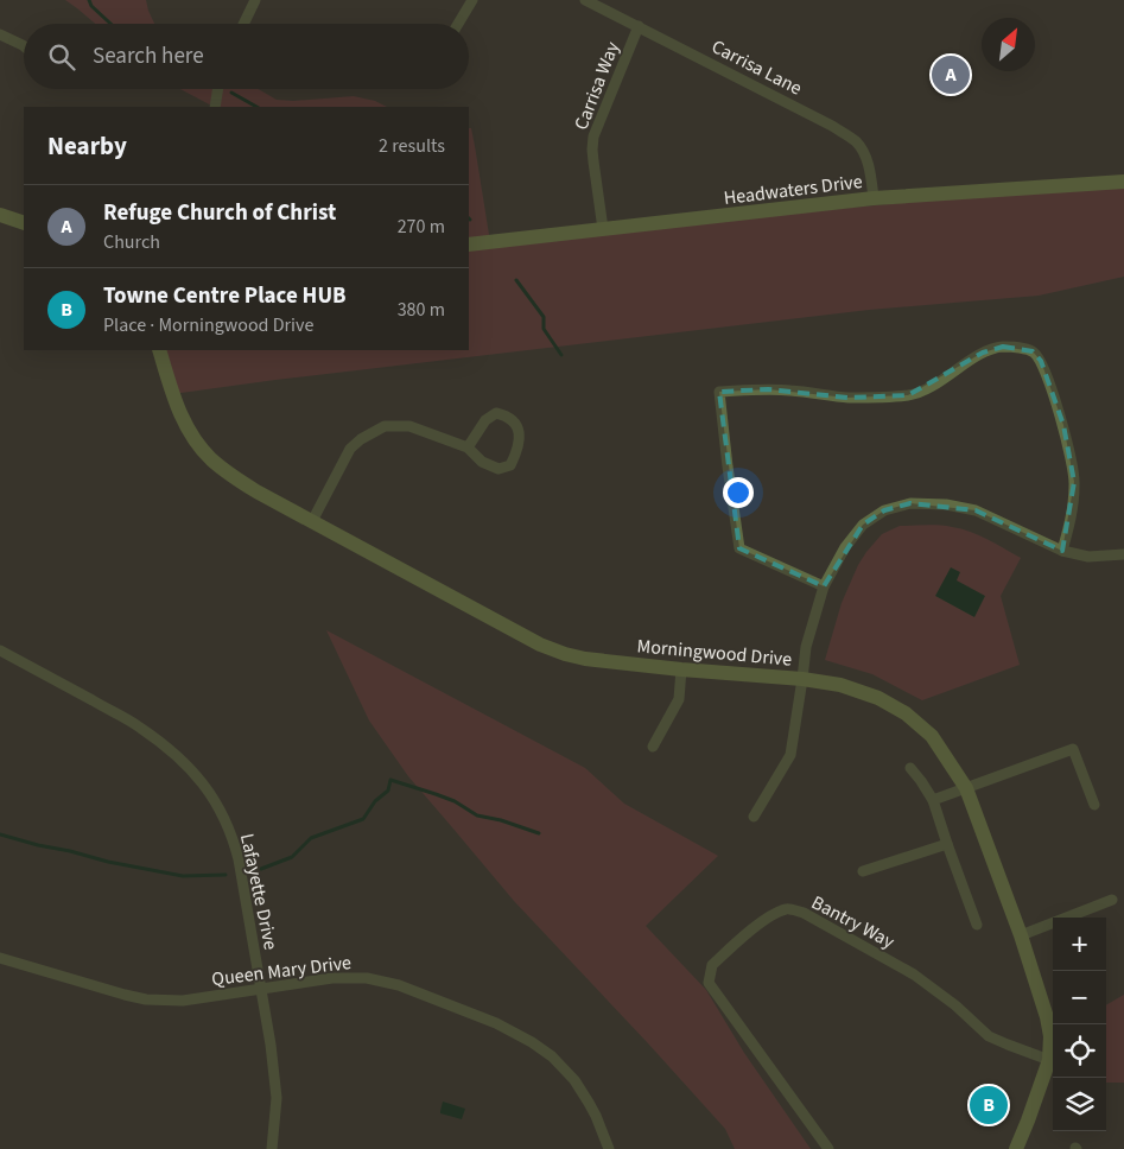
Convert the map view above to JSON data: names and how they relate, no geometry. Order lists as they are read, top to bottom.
{
  "streets": {
    "street": [
      "Carrisa Lane",
      "Carrisa Way",
      "Headwaters Drive",
      "Morningwood Drive",
      "Lafayette Drive",
      "Bantry Way",
      "Queen Mary Drive"
    ]
  },
  "crossings": [
    ["Carrisa Lane", "Carrisa Way"],
    ["Carrisa Lane", "Headwaters Drive"],
    ["Carrisa Way", "Headwaters Drive"],
    ["Morningwood Drive", "Bantry Way"],
    ["Lafayette Drive", "Queen Mary Drive"]
  ],
  "north": "top right",
  "page": {
    "search": "Search here",
    "pins": ["A", "B"],
    "heading": ["Nearby", "2 results"],
    "list": [
      {
        "mark": "A",
        "name": "Refuge Church of Christ",
        "note": "Church",
        "value": "270 m"
      },
      {
        "mark": "B",
        "name": "Towne Centre Place HUB",
        "note": "Place · Morningwood Drive",
        "value": "380 m"
      }
    ],
    "map_buttons": ["+", "−"]
  }
}
